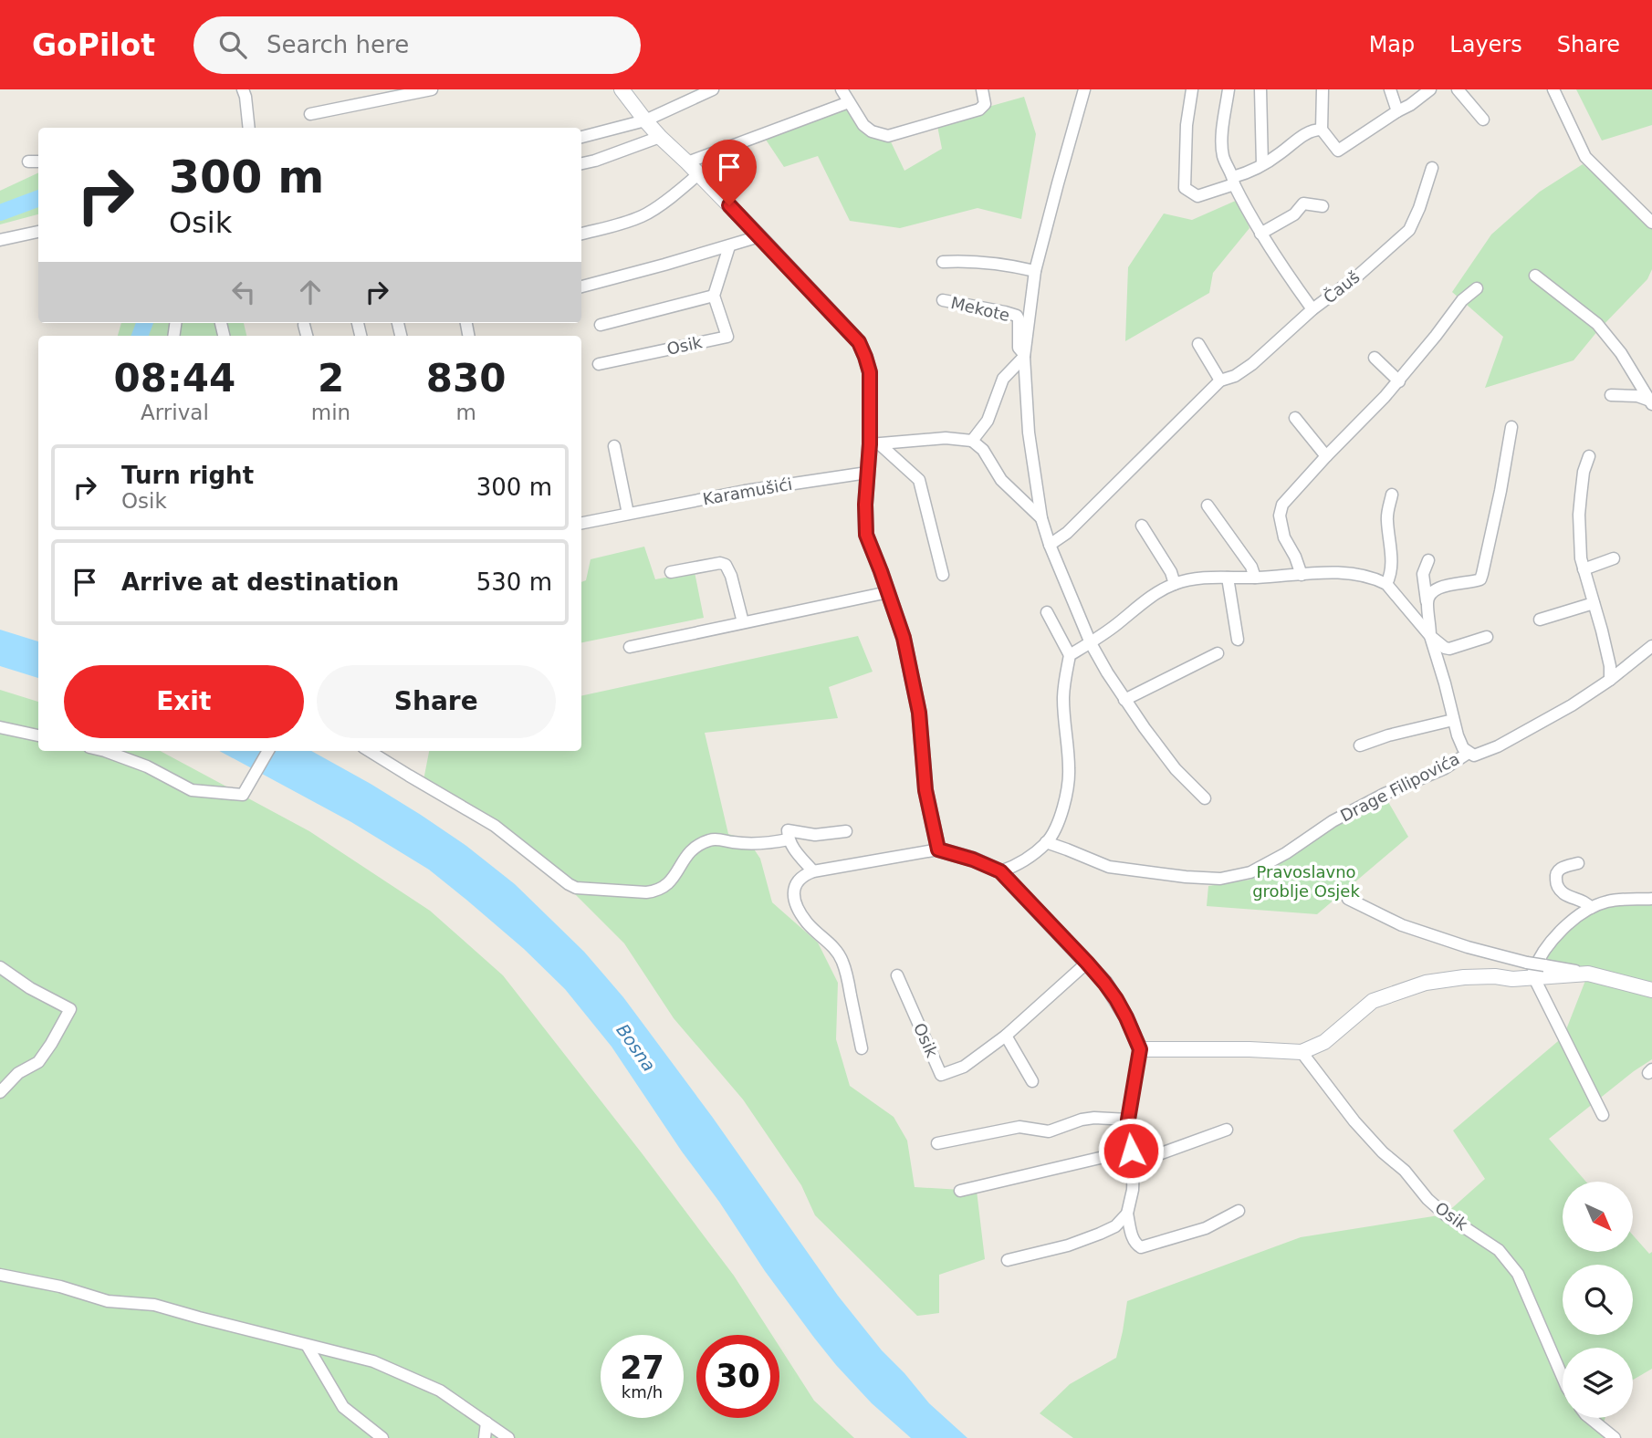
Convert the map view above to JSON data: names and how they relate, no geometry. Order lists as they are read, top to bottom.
{
  "streets": {
    "street": [
      "Čauš",
      "Mekote",
      "Osik",
      "Karamušići",
      "Drage Filipovića"
    ]
  },
  "water": ["Bosna"],
  "parks": ["Pravoslavno groblje Osjek"],
  "north": "bottom right",
  "page": {
    "header": "GoPilot",
    "search": "Search here",
    "nav": ["Map", "Layers", "Share"],
    "turn": ["300 m", "Osik"],
    "eta": [
      "08:44",
      "Arrival",
      "2",
      "min",
      "830",
      "m"
    ],
    "list": [
      {
        "name": "Turn right",
        "note": "Osik",
        "value": "300 m"
      },
      {
        "name": "Arrive at destination",
        "value": "530 m"
      }
    ],
    "buttons": ["Exit", "Share"],
    "speed": "27 km/h",
    "limit": "30"
  }
}
